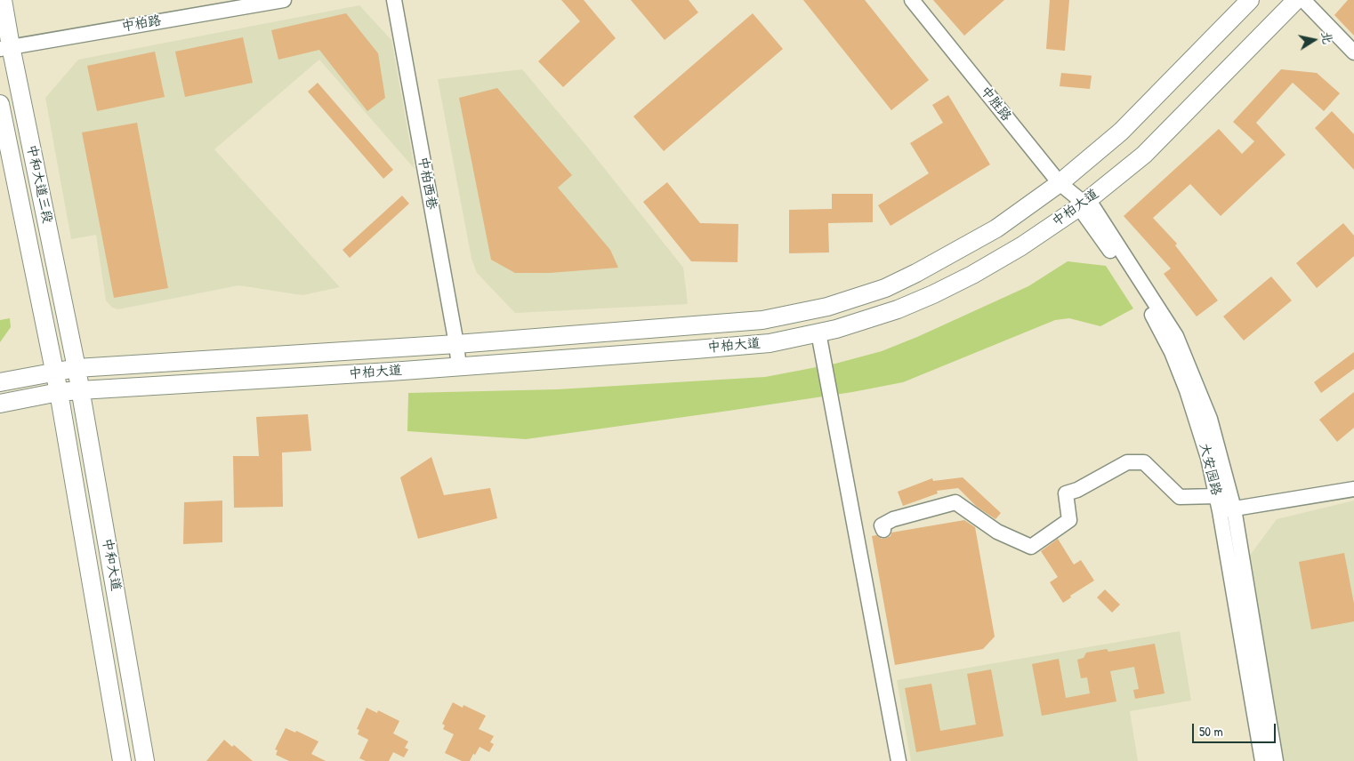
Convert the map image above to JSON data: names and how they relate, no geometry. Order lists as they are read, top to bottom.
{
  "streets": {
    "main road": ["中和大道三段", "中柏大道", "中和大道"],
    "street": [
      "中柏路",
      "中胜路",
      "中柏西巷",
      "大安园路"
    ]
  },
  "crossings": [
    ["中柏路", "中和大道三段"],
    ["中胜路", "中柏大道"],
    ["中胜路", "大安园路"],
    ["中柏西巷", "中柏大道"],
    ["中和大道三段", "中柏大道"],
    ["中和大道三段", "中和大道"],
    ["中柏大道", "大安园路"],
    ["中柏大道", "中和大道"]
  ],
  "scale_bar": "50 m",
  "north": "right"
}
